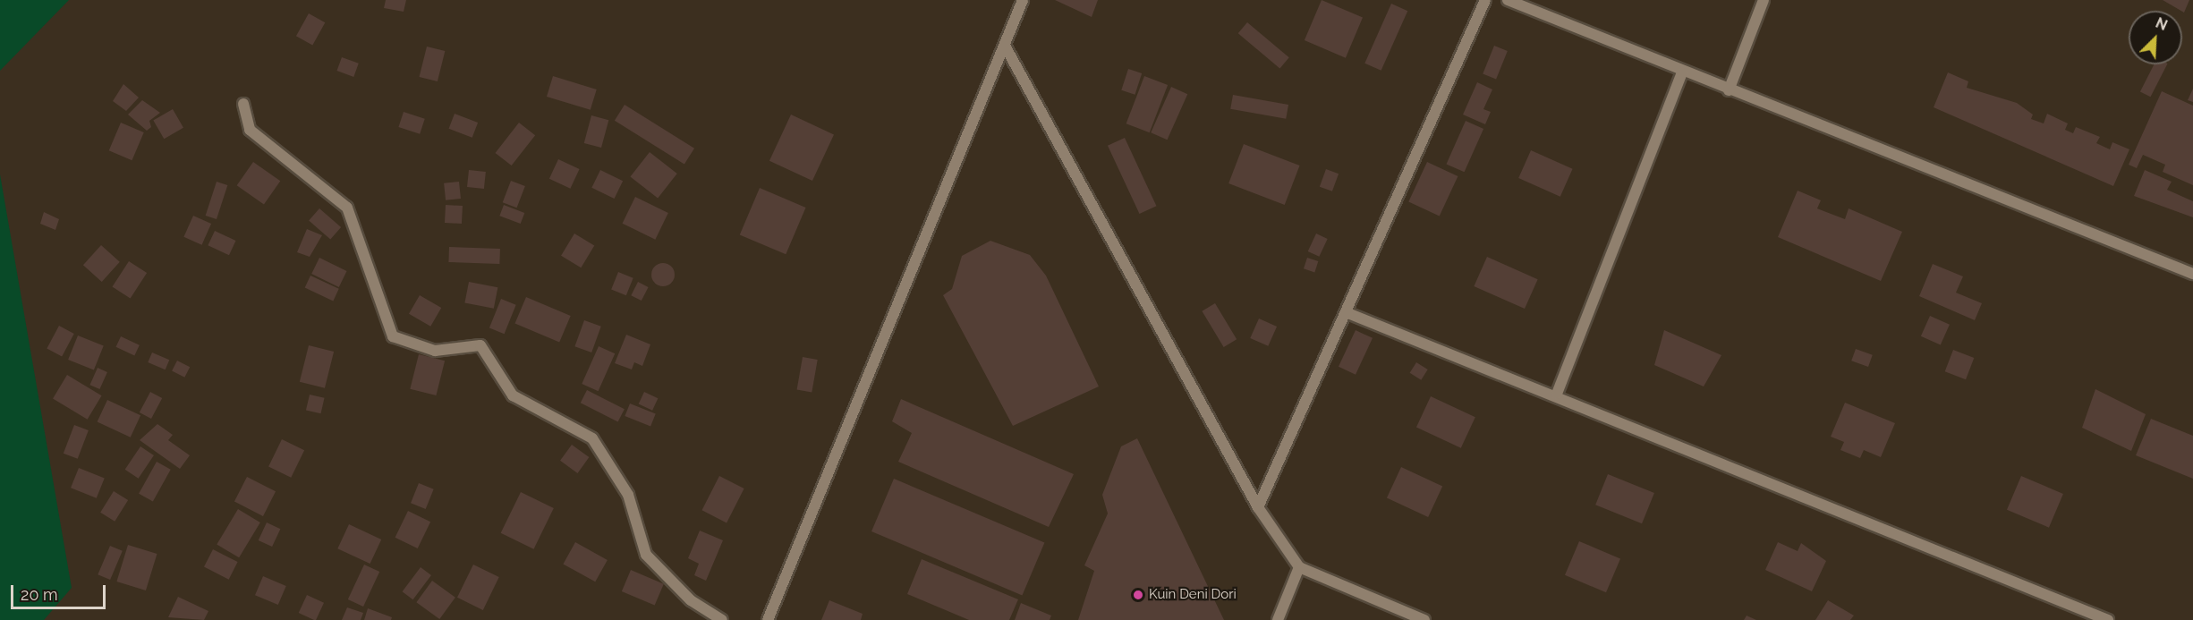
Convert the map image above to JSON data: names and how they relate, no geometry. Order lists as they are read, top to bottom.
{
  "places": ["Kuin Deni Dori"],
  "scale_bar": "20 m",
  "north": "top right"
}
